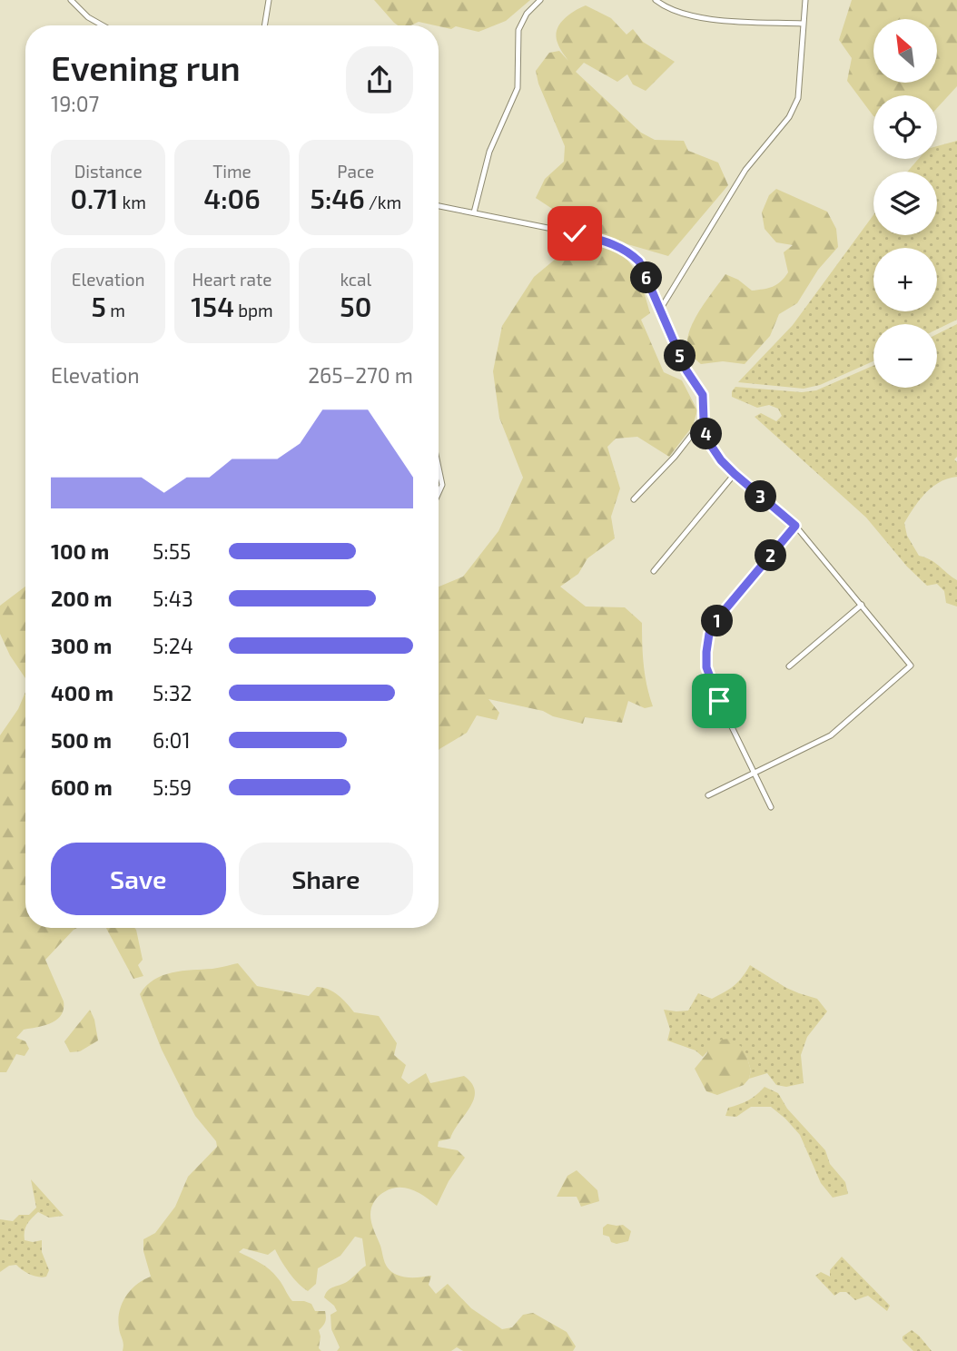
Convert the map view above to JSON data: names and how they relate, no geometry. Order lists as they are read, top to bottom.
{
  "north": "top left",
  "page": {
    "map_buttons": ["+", "−"],
    "heading": ["Evening run", "19:07"],
    "stats": [
      ["Distance", "0.71 km"],
      ["Time", "4:06"],
      ["Pace", "5:46 /km"],
      ["Elevation", "5 m"],
      ["Heart rate", "154 bpm"],
      ["kcal", "50"]
    ],
    "pins": [
      "6",
      "5",
      "4",
      "3",
      "2",
      "1"
    ],
    "chart": ["Elevation", "265–270 m"],
    "list": [
      {
        "name": "100 m",
        "note": "5:55"
      },
      {
        "name": "200 m",
        "note": "5:43"
      },
      {
        "name": "300 m",
        "note": "5:24"
      },
      {
        "name": "400 m",
        "note": "5:32"
      },
      {
        "name": "500 m",
        "note": "6:01"
      },
      {
        "name": "600 m",
        "note": "5:59"
      }
    ],
    "buttons": ["Save", "Share"]
  }
}
